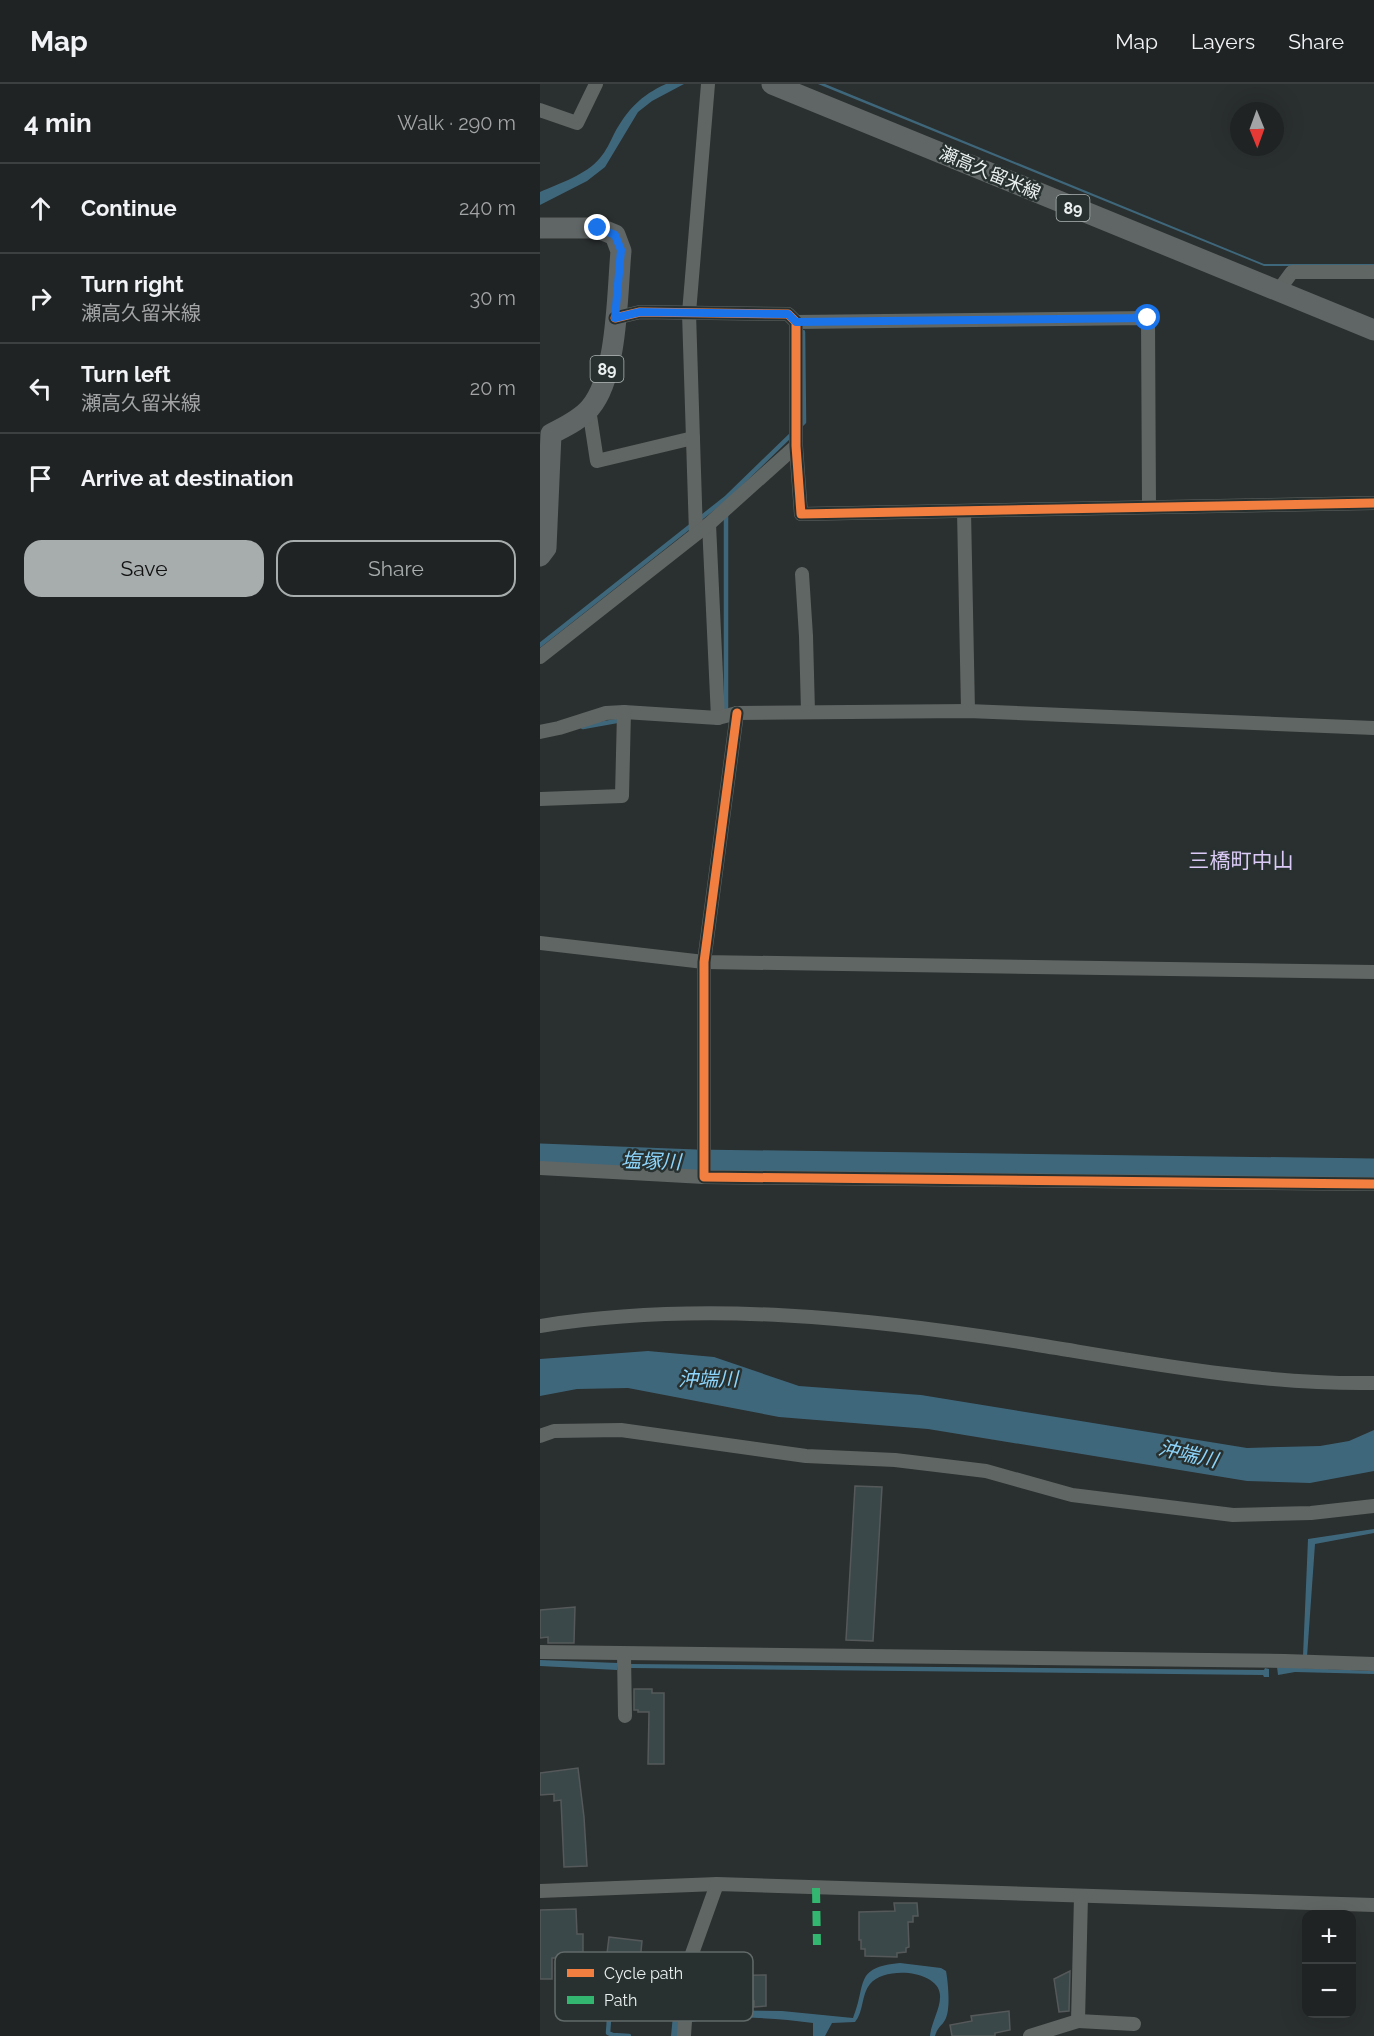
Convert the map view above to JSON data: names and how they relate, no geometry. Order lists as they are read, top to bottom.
{
  "streets": {
    "main road": ["瀬高久留米線", "89"]
  },
  "districts": ["三橋町中山"],
  "water": ["塩塚川", "沖端川"],
  "legend": ["Cycle path", "Path"],
  "north": "bottom",
  "page": {
    "header": "Map",
    "nav": ["Map", "Layers", "Share"],
    "heading": ["4 min", "Walk · 290 m"],
    "list": [
      ["Continue", "240 m"],
      ["Turn right", "瀬高久留米線", "30 m"],
      ["Turn left", "瀬高久留米線", "20 m"],
      "Arrive at destination"
    ],
    "buttons": ["Save", "Share"],
    "map_buttons": ["+", "−"]
  }
}
